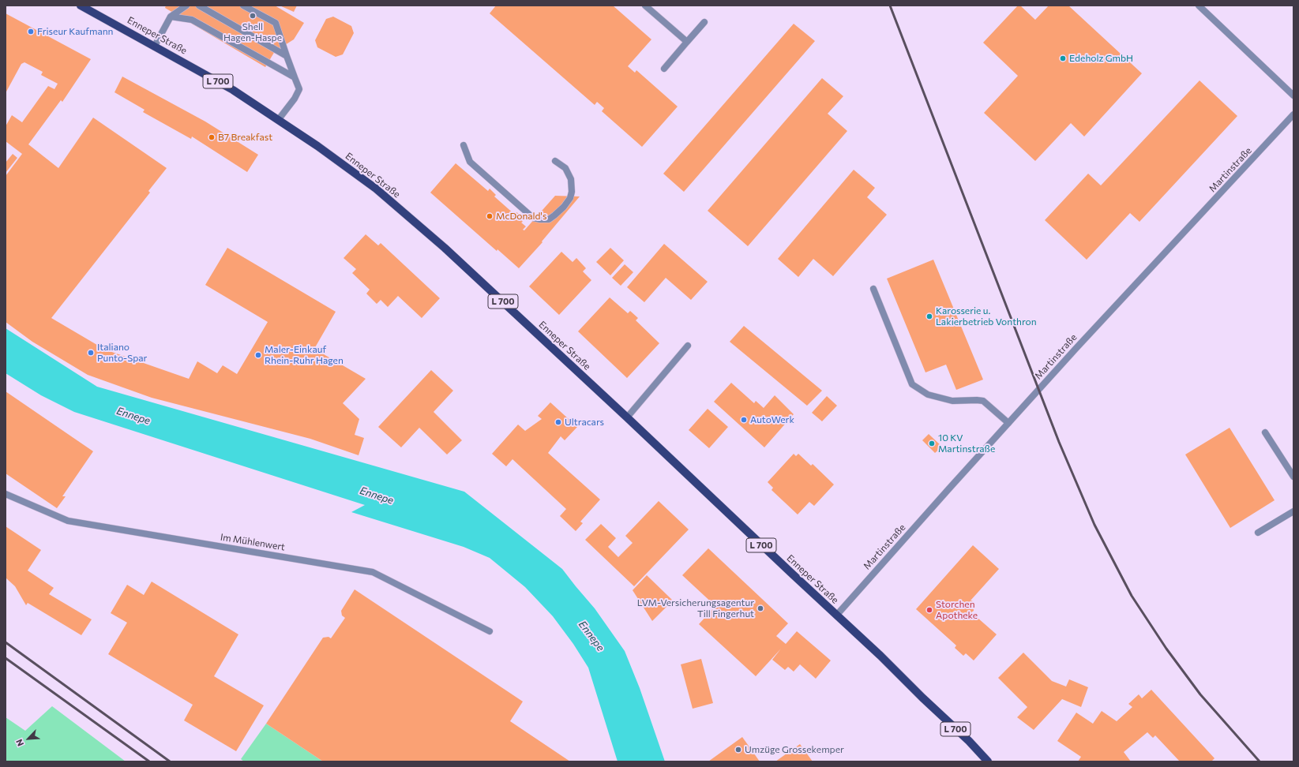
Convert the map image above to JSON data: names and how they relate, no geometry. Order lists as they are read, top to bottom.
{
  "streets": {
    "main road": ["Enneper Straße", "L 700"],
    "street": ["Martinstraße", "Im Mühlenwert"]
  },
  "crossings": [
    ["Enneper Straße", "Martinstraße"]
  ],
  "water": ["Ennepe"],
  "places": [
    "Shell Hagen-Haspe",
    "Friseur Kaufmann",
    "Edeholz GmbH",
    "B7 Breakfast",
    "McDonald's",
    "Karosserie u. Lakierbetrieb Vonthron",
    "Italiano Punto-Spar",
    "Maler-Einkauf Rhein-Ruhr Hagen",
    "AutoWerk",
    "Ultracars",
    "10 KV Martinstraße",
    "LVM-Versicherungsagentur Till Fingerhut",
    "Storchen Apotheke",
    "Umzüge Grossekemper"
  ],
  "north": "bottom left"
}
